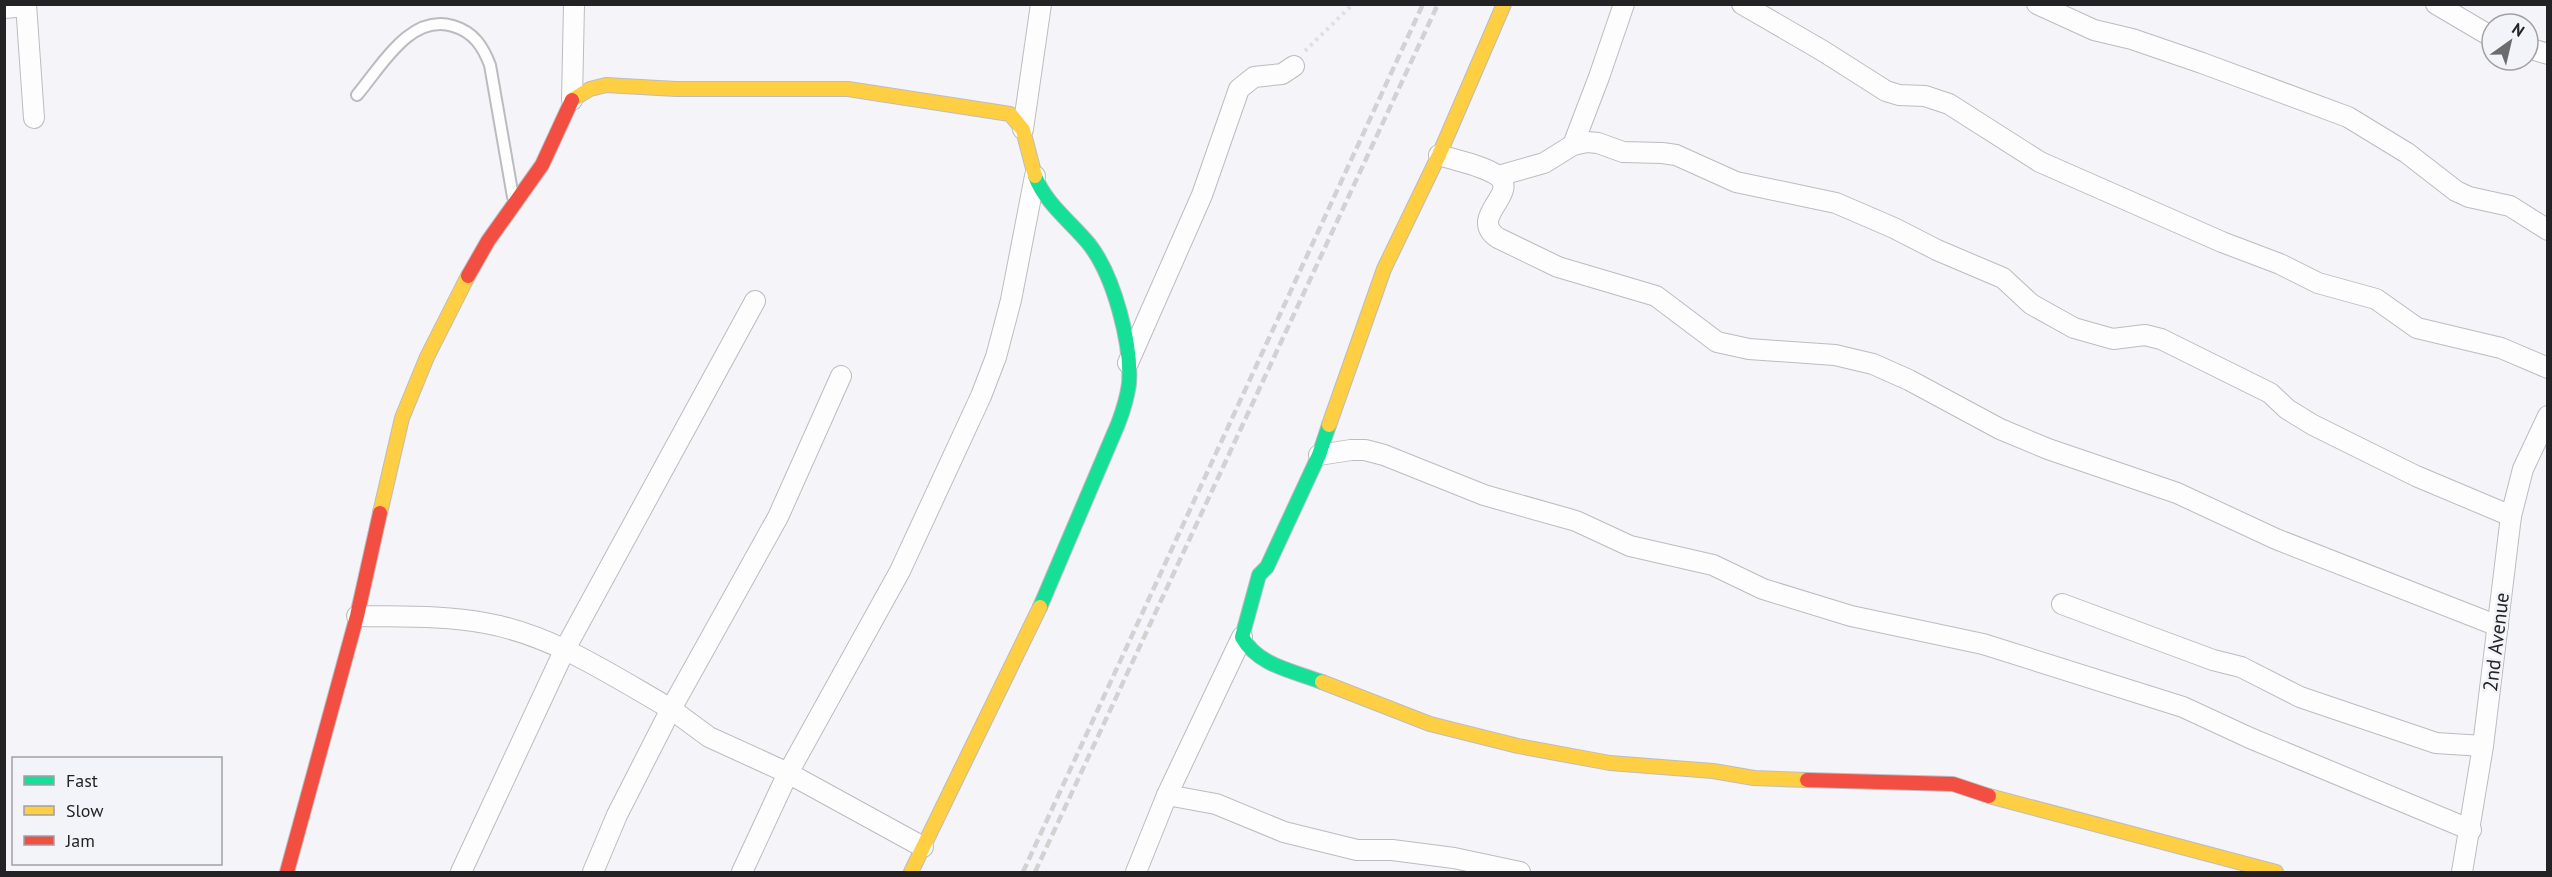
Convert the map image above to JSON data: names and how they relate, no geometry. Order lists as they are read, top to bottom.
{
  "streets": {
    "street": ["2nd Avenue"]
  },
  "legend": ["Fast", "Slow", "Jam"],
  "north": "top right"
}
